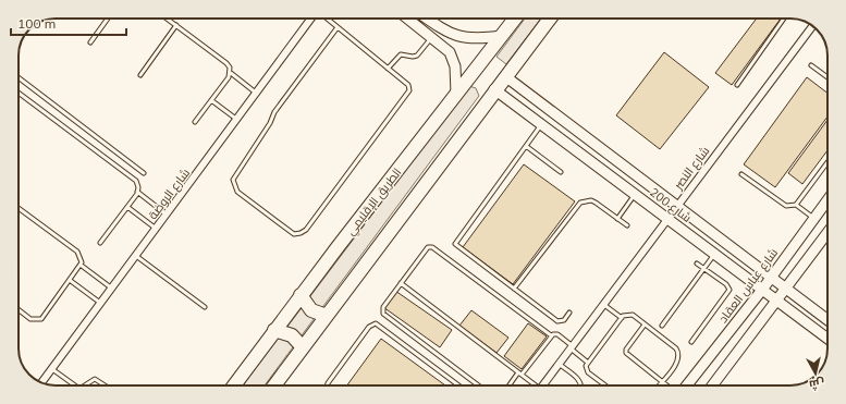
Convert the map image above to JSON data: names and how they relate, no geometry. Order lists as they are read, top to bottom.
{
  "streets": {
    "highway": ["الطريق الإقليمي"],
    "street": [
      "شارع النصر",
      "شارع الروضة",
      "شارع 200",
      "شارع عباس العقاد"
    ]
  },
  "crossings": [
    ["شارع النصر", "شارع 200"],
    ["شارع 200", "شارع عباس العقاد"]
  ],
  "scale_bar": "100 m",
  "north": "bottom"
}
